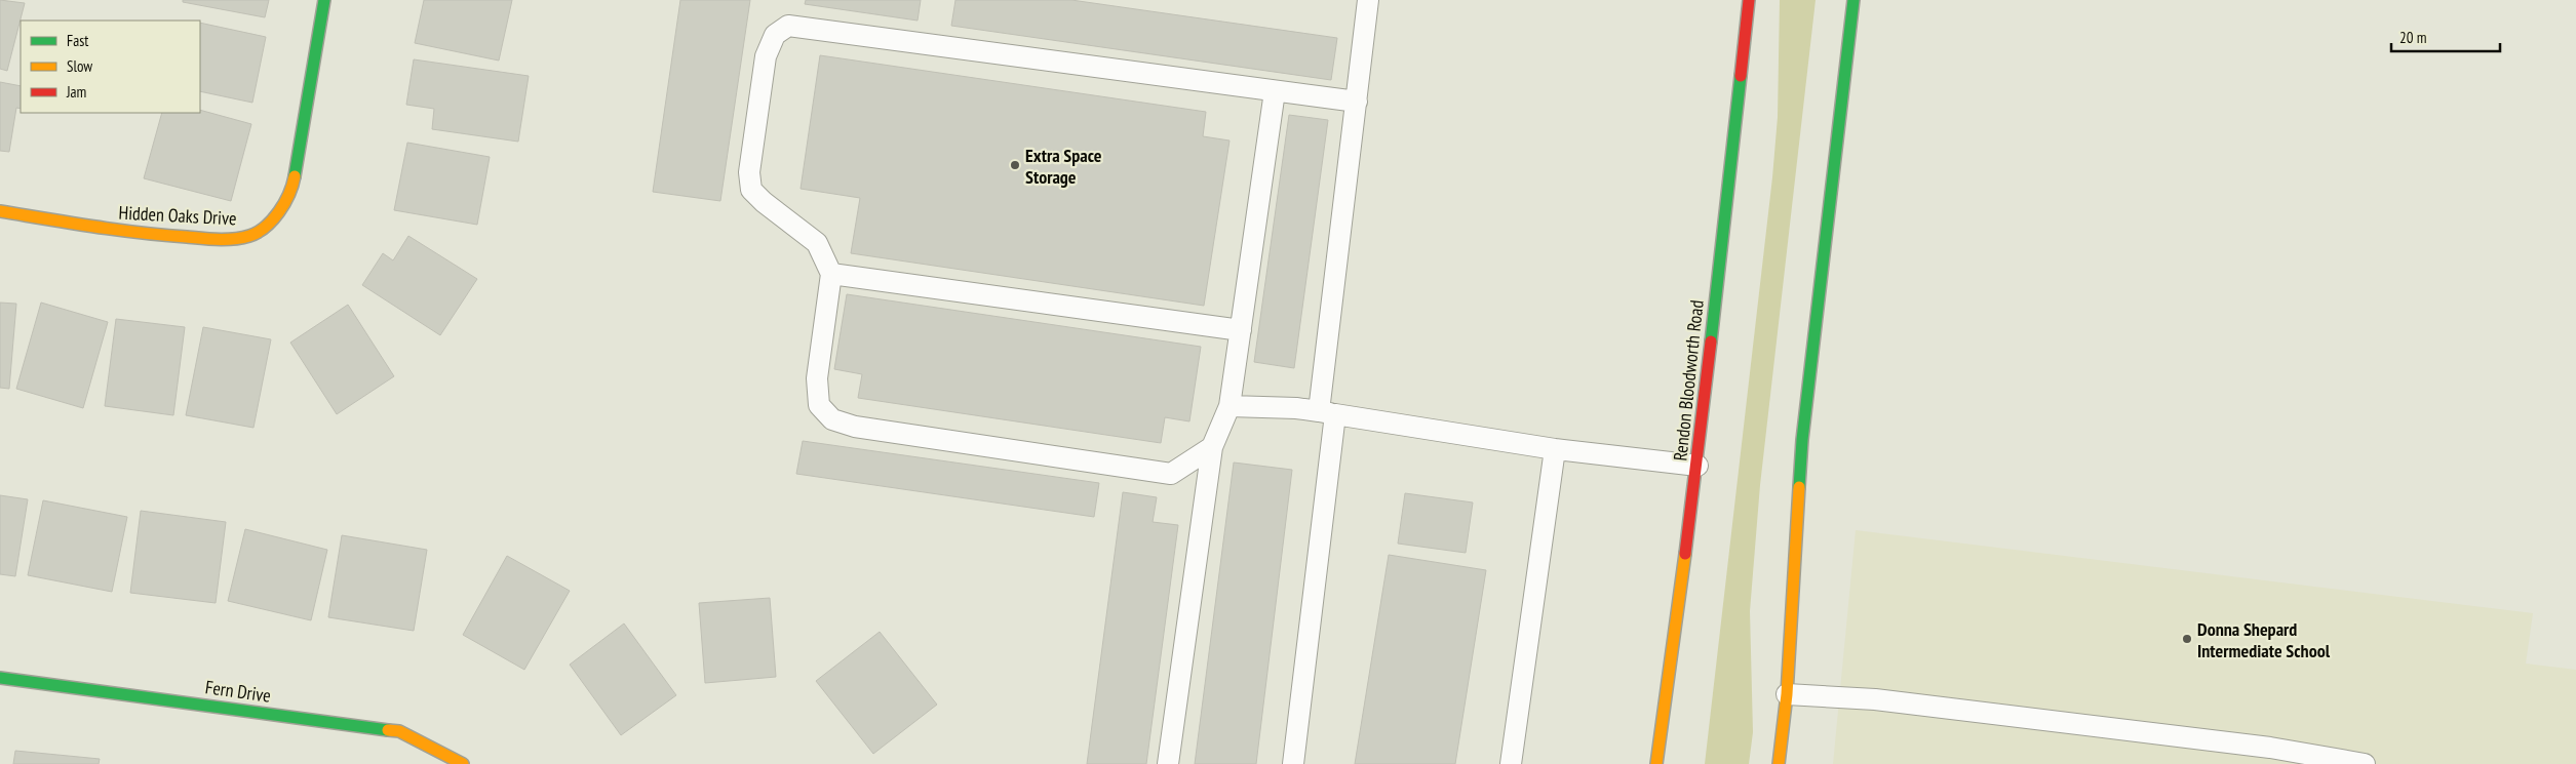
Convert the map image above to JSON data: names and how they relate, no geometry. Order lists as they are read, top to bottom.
{
  "streets": {
    "main road": ["Hidden Oaks Drive", "Rendon Bloodworth Road", "Fern Drive"]
  },
  "places": ["Extra Space Storage", "Donna Shepard Intermediate School"],
  "legend": ["Fast", "Slow", "Jam"],
  "scale_bar": "20 m"
}
